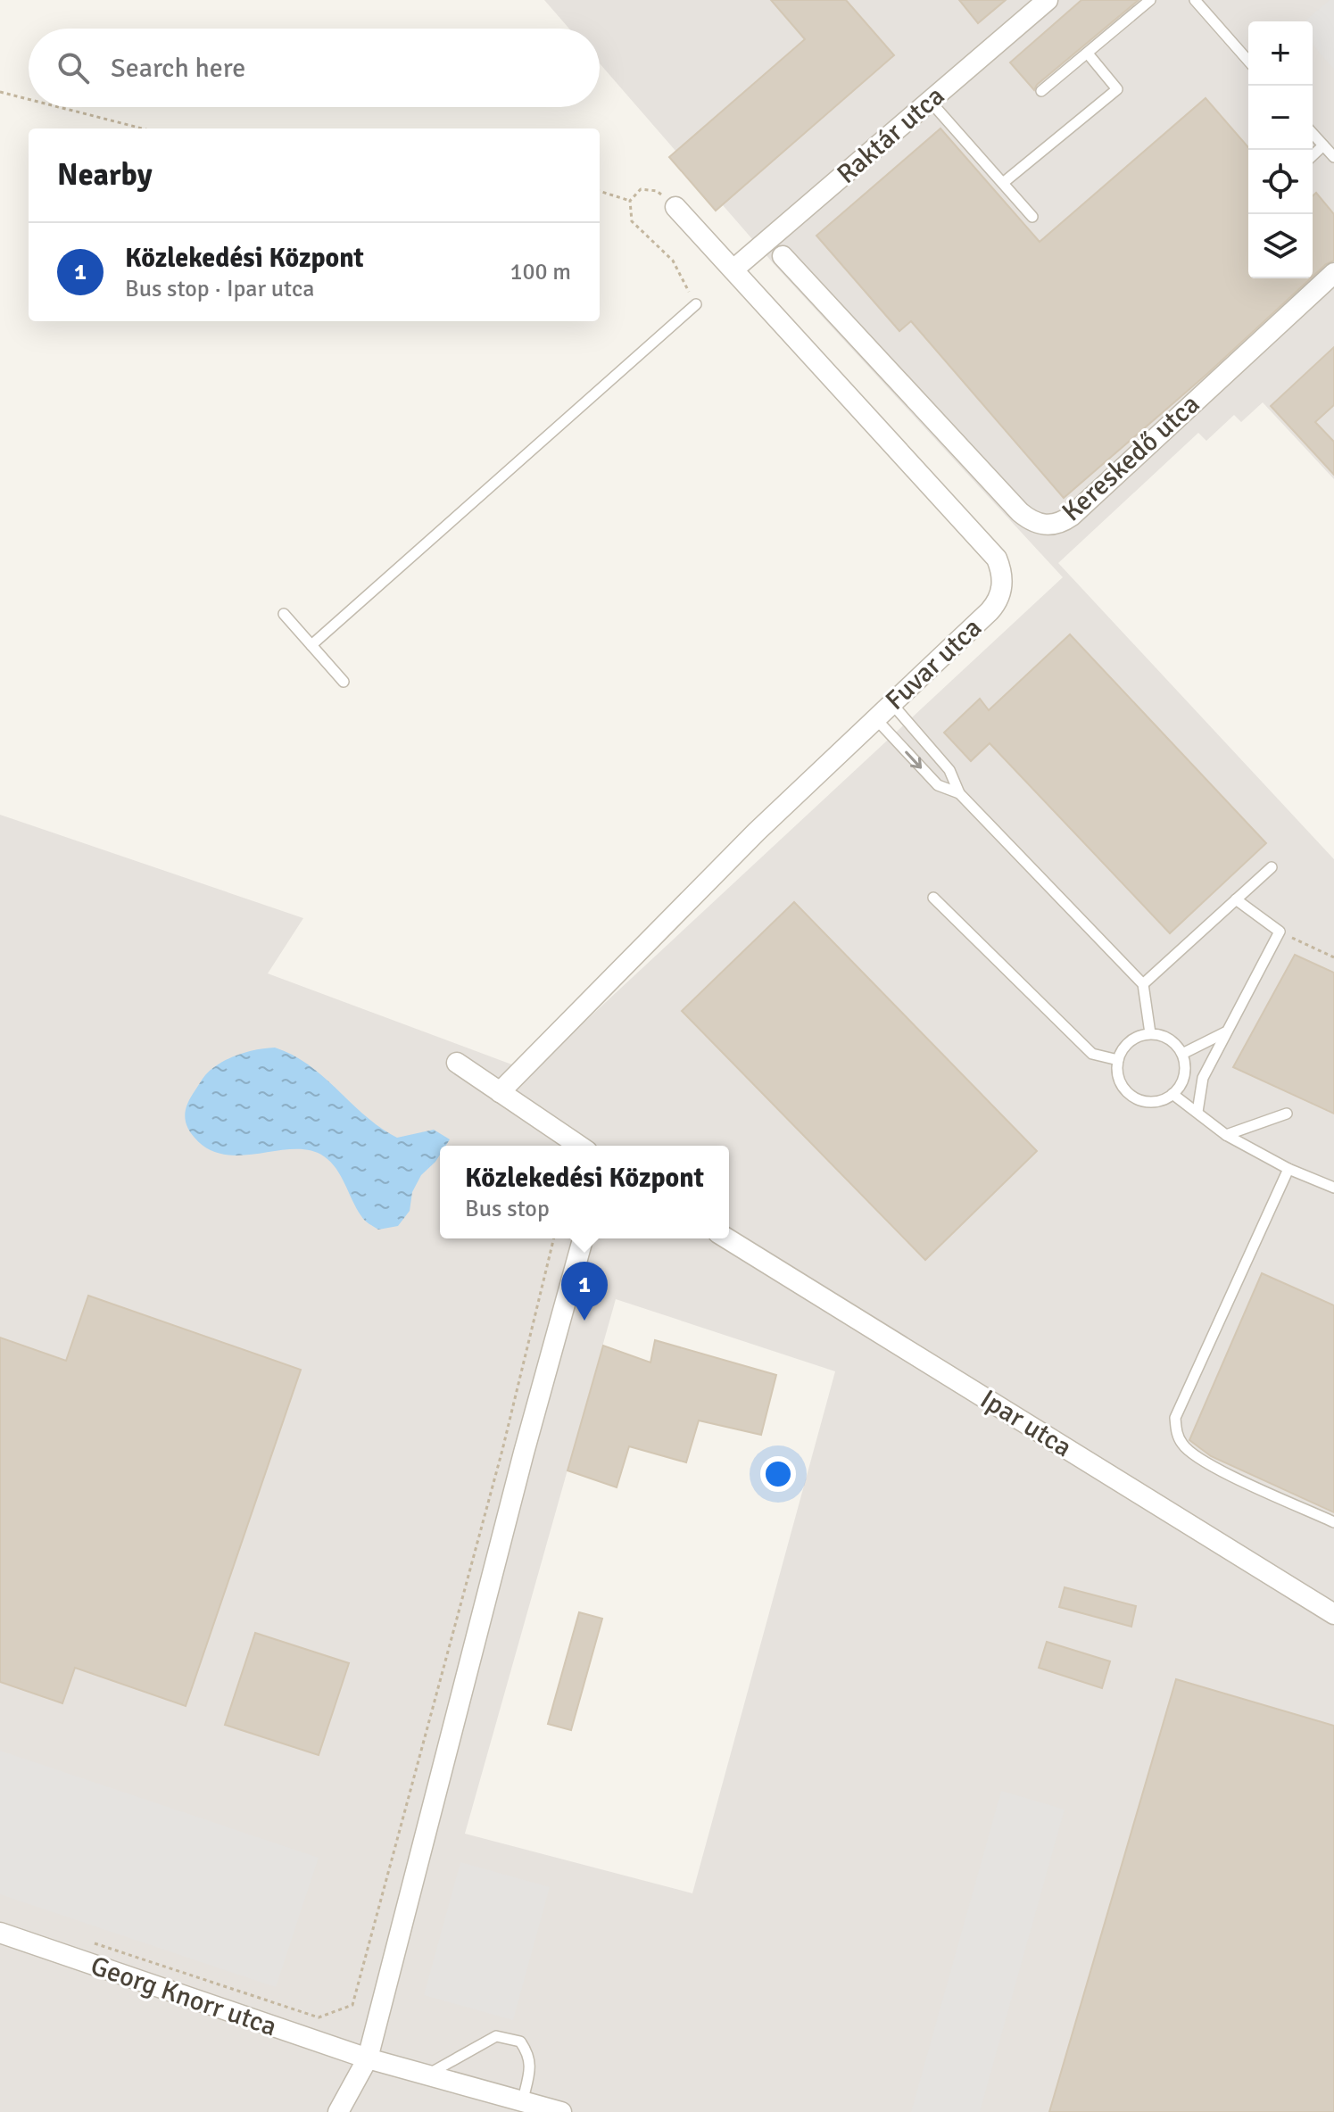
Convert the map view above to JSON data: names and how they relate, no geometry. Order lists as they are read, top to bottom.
{
  "streets": {
    "street": [
      "Raktár utca",
      "Kereskedő utca",
      "Fuvar utca",
      "Ipar utca",
      "Georg Knorr utca"
    ]
  },
  "crossings": [
    ["Raktár utca", "Fuvar utca"]
  ],
  "page": {
    "map_buttons": ["+", "−"],
    "search": "Search here",
    "heading": "Nearby",
    "list": [
      {
        "mark": "1",
        "name": "Közlekedési Központ",
        "note": "Bus stop · Ipar utca",
        "value": "100 m"
      }
    ],
    "popup": ["Közlekedési Központ", "Bus stop"],
    "pins": "1"
  }
}
